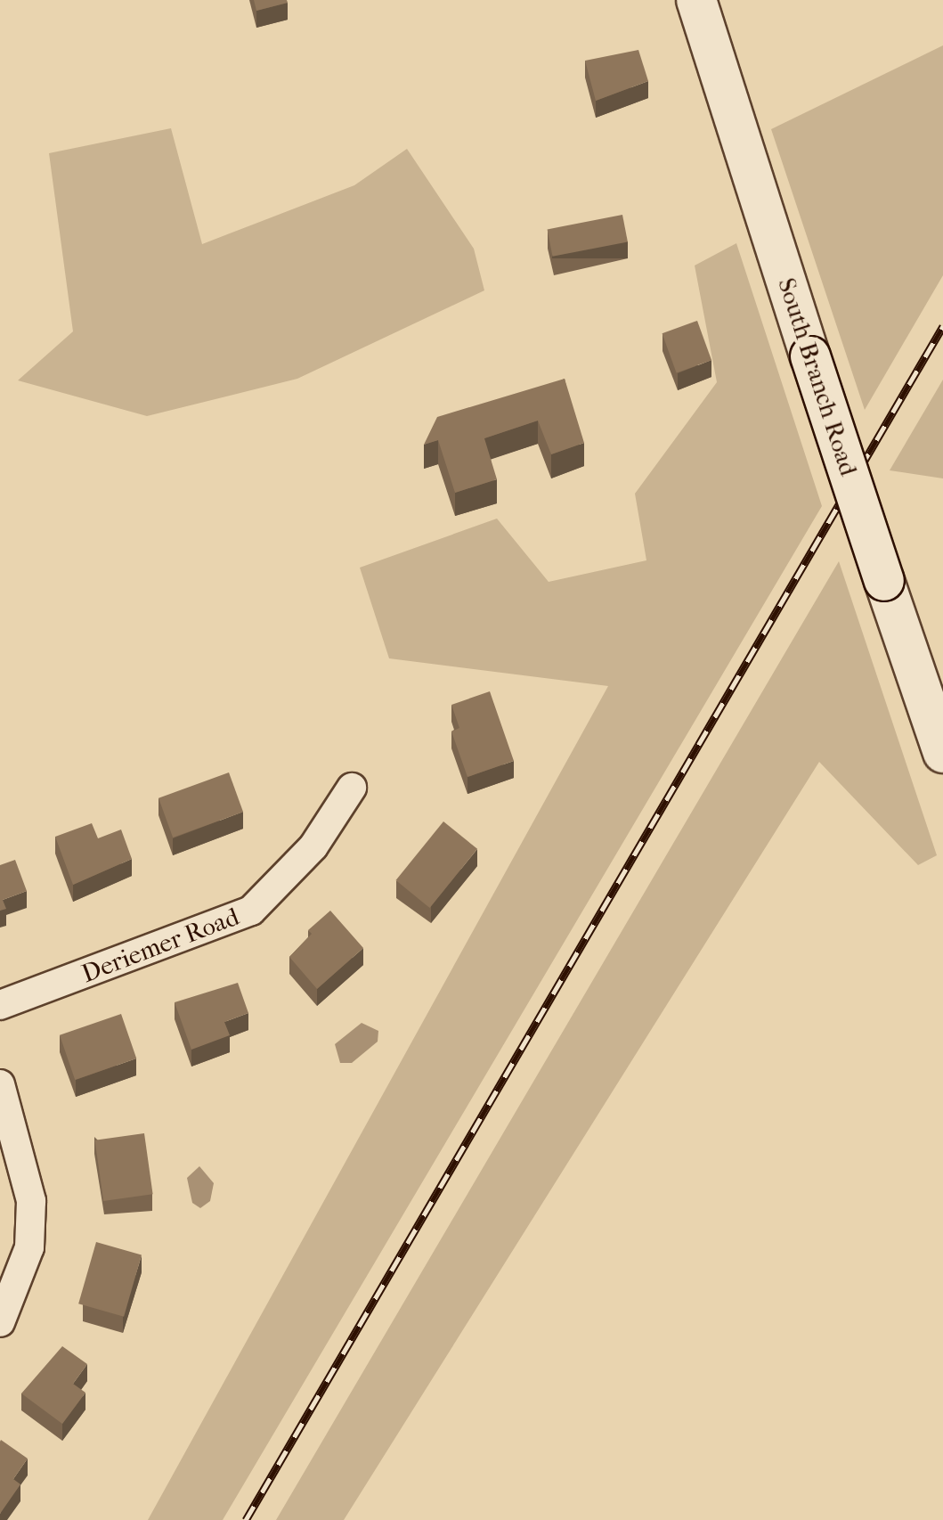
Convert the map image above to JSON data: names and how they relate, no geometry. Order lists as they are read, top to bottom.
{
  "streets": {
    "street": ["South Branch Road", "Deriemer Road"]
  }
}
